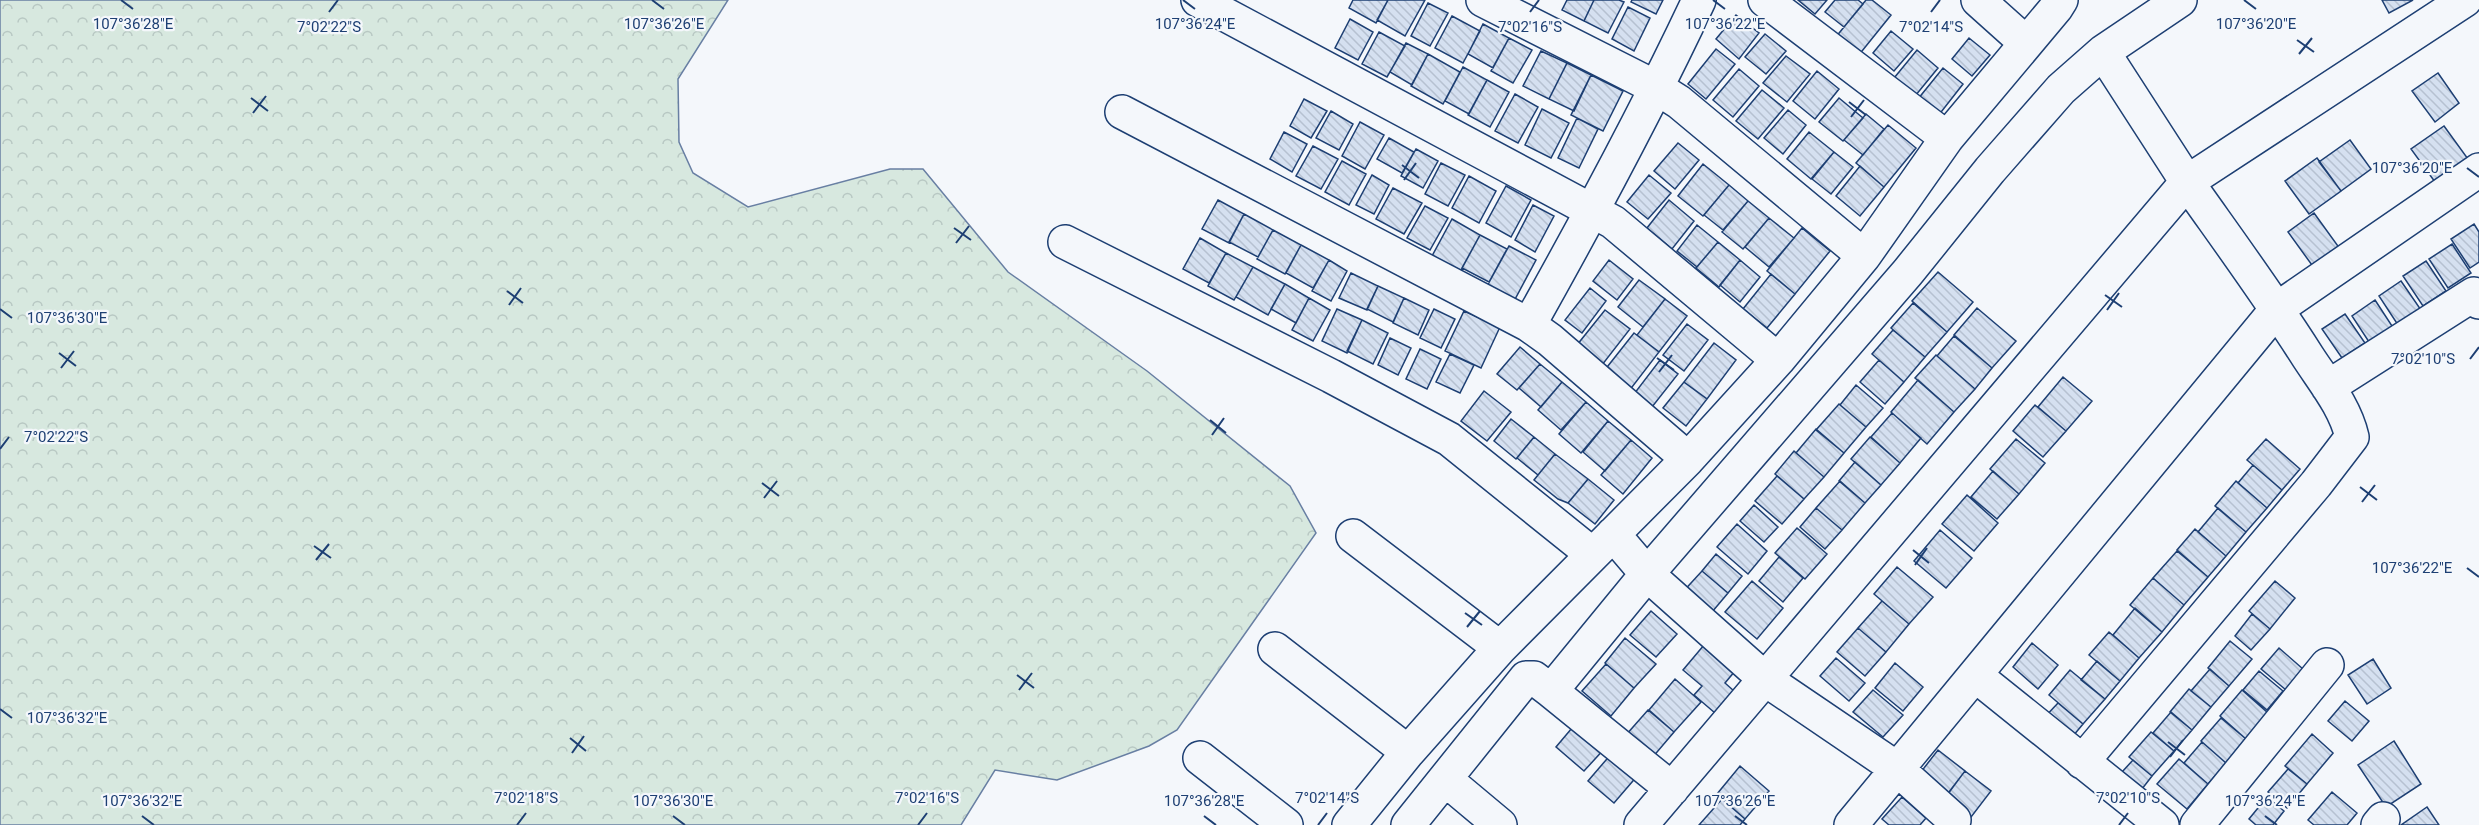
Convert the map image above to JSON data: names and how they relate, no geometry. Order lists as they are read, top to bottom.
{
  "coordinates": [
    "107°36'28\"E",
    "107°36'26\"E",
    "107°36'24\"E",
    "107°36'22\"E",
    "107°36'20\"E",
    "7°02'22\"S",
    "7°02'16\"S",
    "7°02'14\"S",
    "107°36'30\"E",
    "7°02'10\"S",
    "107°36'32\"E",
    "7°02'18\"S"
  ]
}
